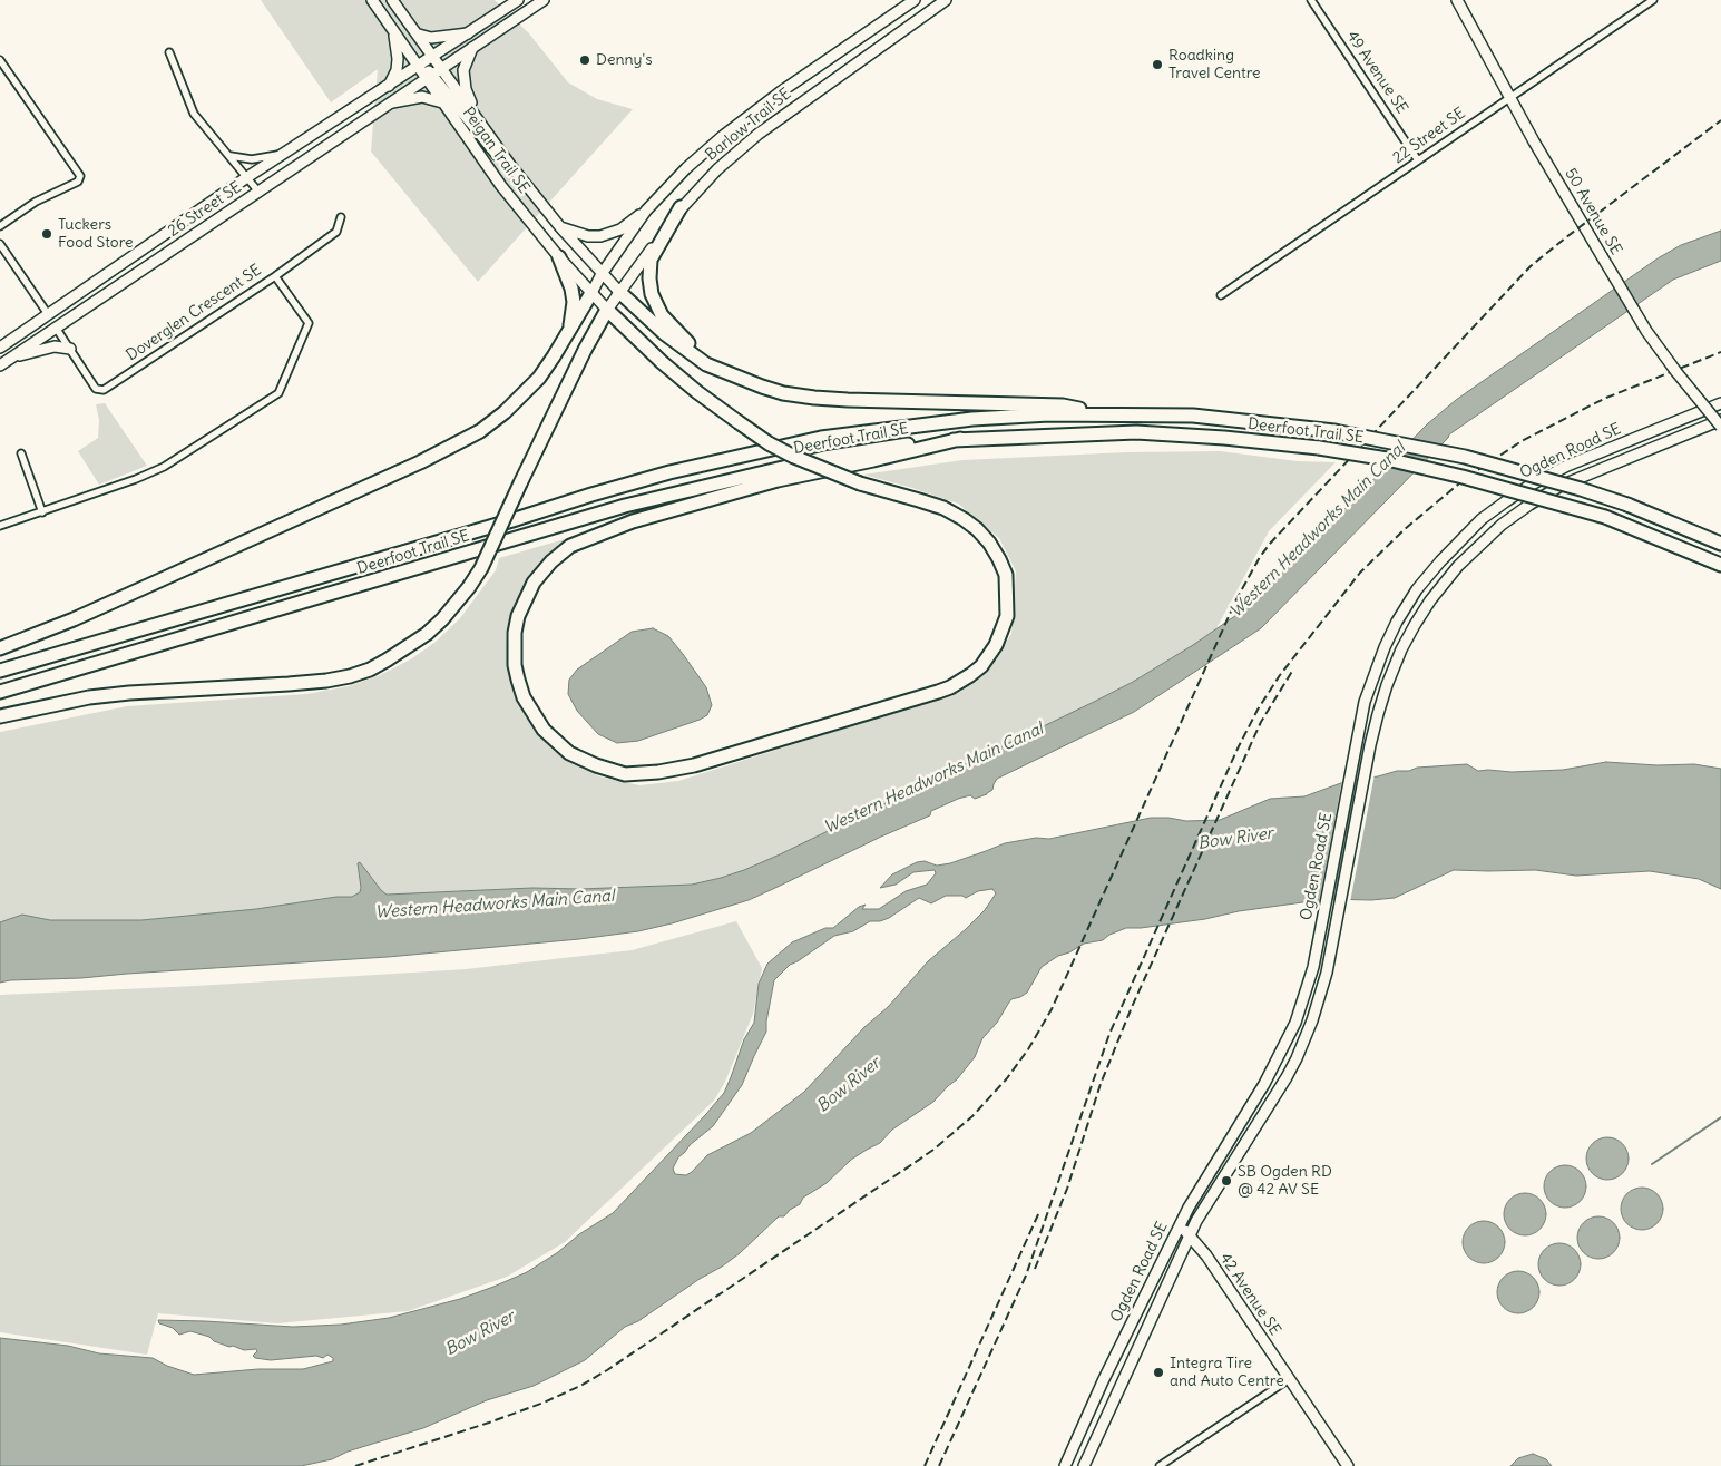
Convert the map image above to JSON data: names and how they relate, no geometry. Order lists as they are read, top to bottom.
{
  "streets": {
    "highway": ["Deerfoot Trail SE"],
    "street": [
      "49 Avenue SE",
      "Barlow Trail SE",
      "22 Street SE",
      "Peigan Trail SE",
      "26 Street SE",
      "50 Avenue SE",
      "Doverglen Crescent SE",
      "Ogden Road SE",
      "42 Avenue SE"
    ]
  },
  "crossings": [
    ["49 Avenue SE", "22 Street SE"],
    ["Barlow Trail SE", "Peigan Trail SE"],
    ["22 Street SE", "50 Avenue SE"],
    ["Peigan Trail SE", "26 Street SE"],
    ["26 Street SE", "Doverglen Crescent SE"],
    ["Ogden Road SE", "42 Avenue SE"]
  ],
  "water": ["Western Headworks Main Canal", "Bow River"],
  "places": [
    "Denny's",
    "Roadking Travel Centre",
    "Tuckers Food Store",
    "SB Ogden RD @ 42 AV SE",
    "Integra Tire and Auto Centre"
  ]
}
